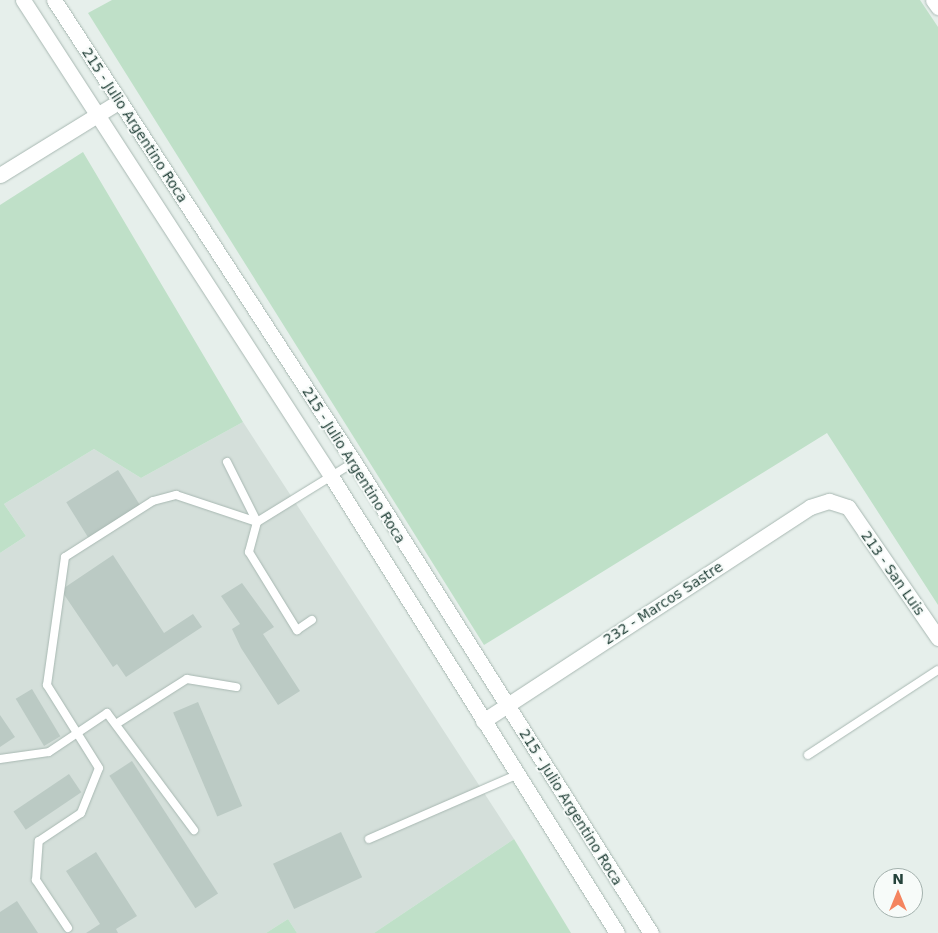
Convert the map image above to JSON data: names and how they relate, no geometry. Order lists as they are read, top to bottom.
{
  "streets": {
    "street": ["215 - Julio Argentino Roca", "213 - San Luis", "232 - Marcos Sastre"]
  },
  "crossings": [
    ["215 - Julio Argentino Roca", "232 - Marcos Sastre"],
    ["213 - San Luis", "232 - Marcos Sastre"]
  ],
  "north": "top"
}
